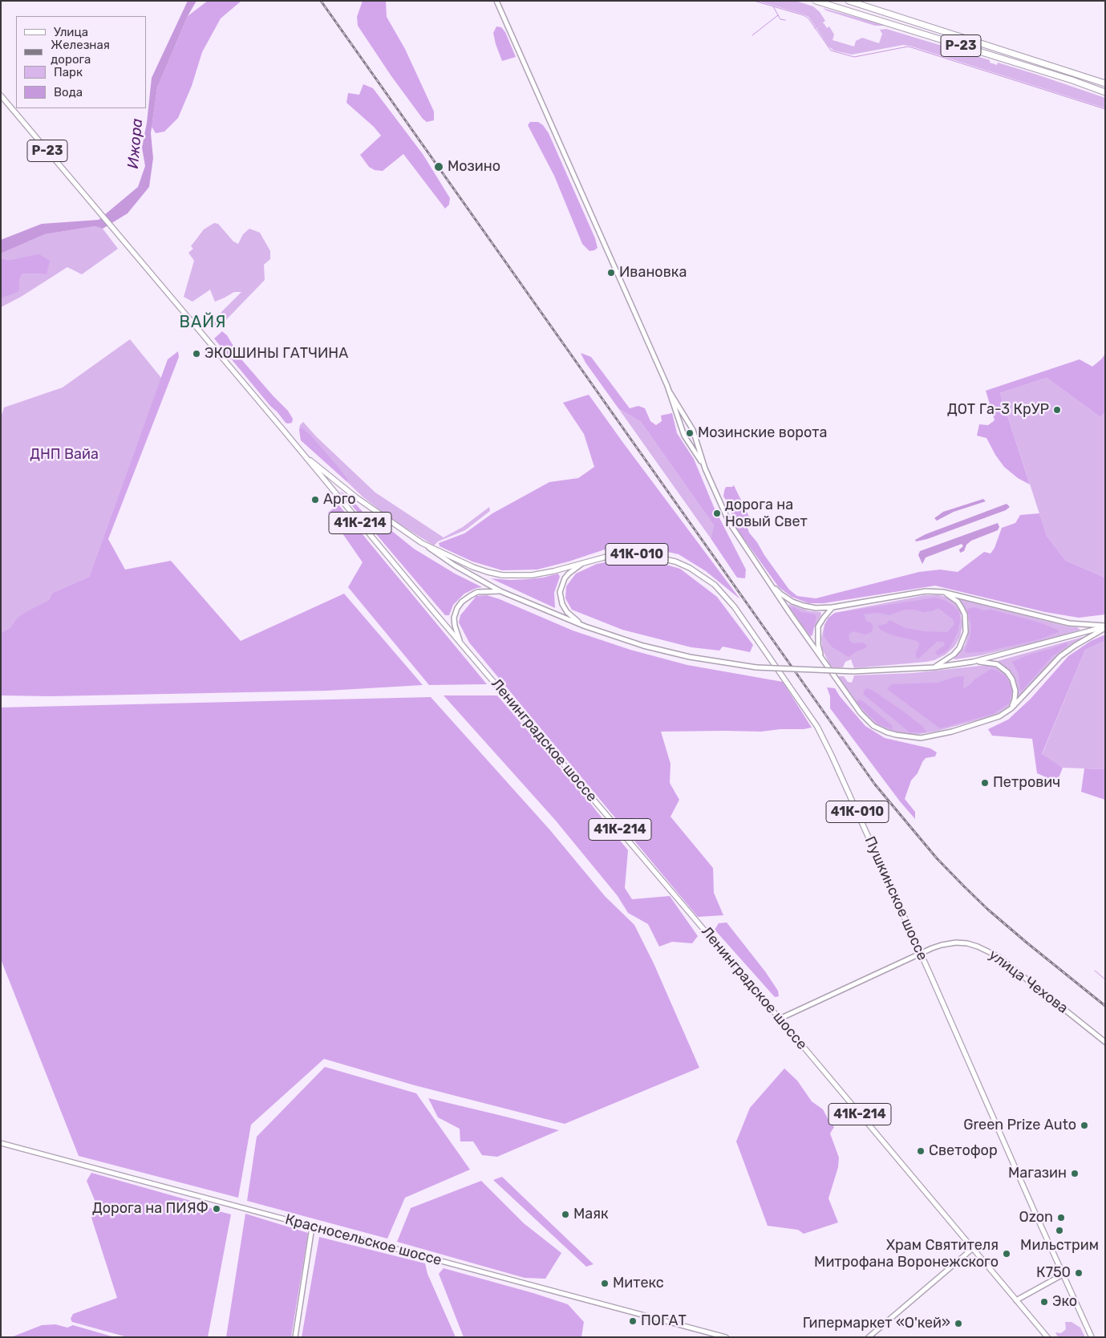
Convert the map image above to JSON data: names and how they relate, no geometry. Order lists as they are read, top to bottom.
{
  "streets": {
    "highway": ["Р-23"],
    "main road": [
      "41К-214",
      "41К-010",
      "Ленинградское шоссе",
      "Пушкинское шоссе"
    ],
    "street": ["улица Чехова", "Красносельское шоссе"]
  },
  "crossings": [
    ["Р-23", "41К-214"],
    ["Р-23", "Пушкинское шоссе"],
    ["41К-214", "Ленинградское шоссе"],
    ["Ленинградское шоссе", "улица Чехова"],
    ["Пушкинское шоссе", "улица Чехова"]
  ],
  "districts": ["ВАЙЯ"],
  "water": ["Ижора"],
  "parks": ["ДНП Вайа"],
  "places": [
    "Мозино",
    "Ивановка",
    "ЭКОШИНЫ ГАТЧИНА",
    "ДОТ Га-3 КрУР",
    "Мозинские ворота",
    "Арго",
    "дорога на Новый Свет",
    "Петрович",
    "Green Prize Auto",
    "Светофор",
    "Магазин",
    "Дорога на ПИЯФ",
    "Маяк",
    "Ozon",
    "Мильстрим",
    "Храм Святителя Митрофана Воронежского",
    "К750",
    "Митекс",
    "Эко",
    "ПОГАТ",
    "Гипермаркет «О'кей»"
  ],
  "legend": [
    "Улица",
    "Железная дорога",
    "Парк",
    "Вода"
  ]
}
